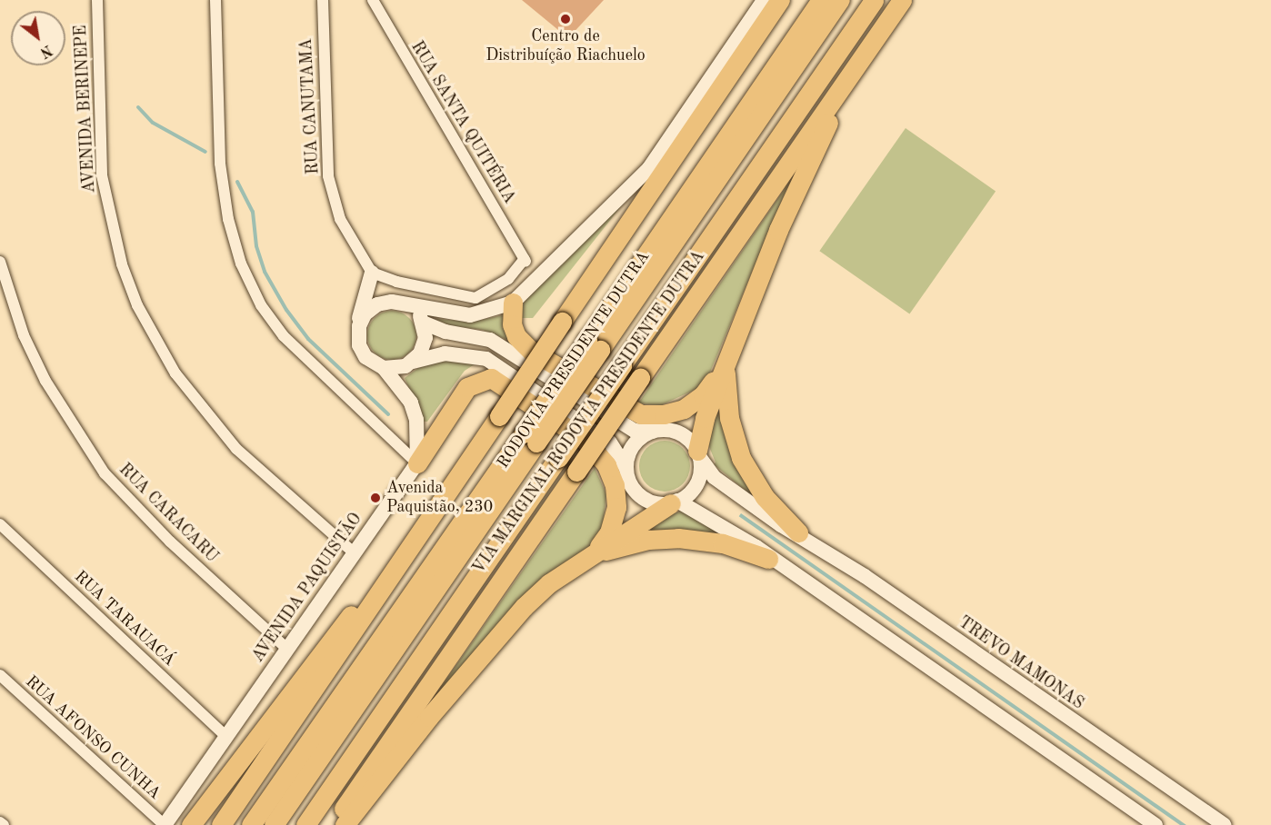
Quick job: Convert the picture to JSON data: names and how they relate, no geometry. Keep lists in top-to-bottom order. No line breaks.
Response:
{"streets":{"highway":["RODOVIA PRESIDENTE DUTRA","VIA MARGINAL RODOVIA PRESIDENTE DUTRA"],"main road":["AVENIDA PAQUISTÃO","TREVO MAMONAS"],"street":["RUA CANUTAMA","AVENIDA BERINEPE","RUA SANTA QUITÉRIA","RUA CARACARU","RUA TARAUACÁ","RUA AFONSO CUNHA"]},"crossings":[["RUA CANUTAMA","RUA SANTA QUITÉRIA"],["AVENIDA BERINEPE","AVENIDA PAQUISTÃO"],["RUA CARACARU","AVENIDA PAQUISTÃO"],["AVENIDA PAQUISTÃO","RUA TARAUACÁ"],["AVENIDA PAQUISTÃO","RUA AFONSO CUNHA"]],"places":["Centro de Distribuíção Riachuelo","Avenida Paquistão, 230"],"north":"bottom right"}
